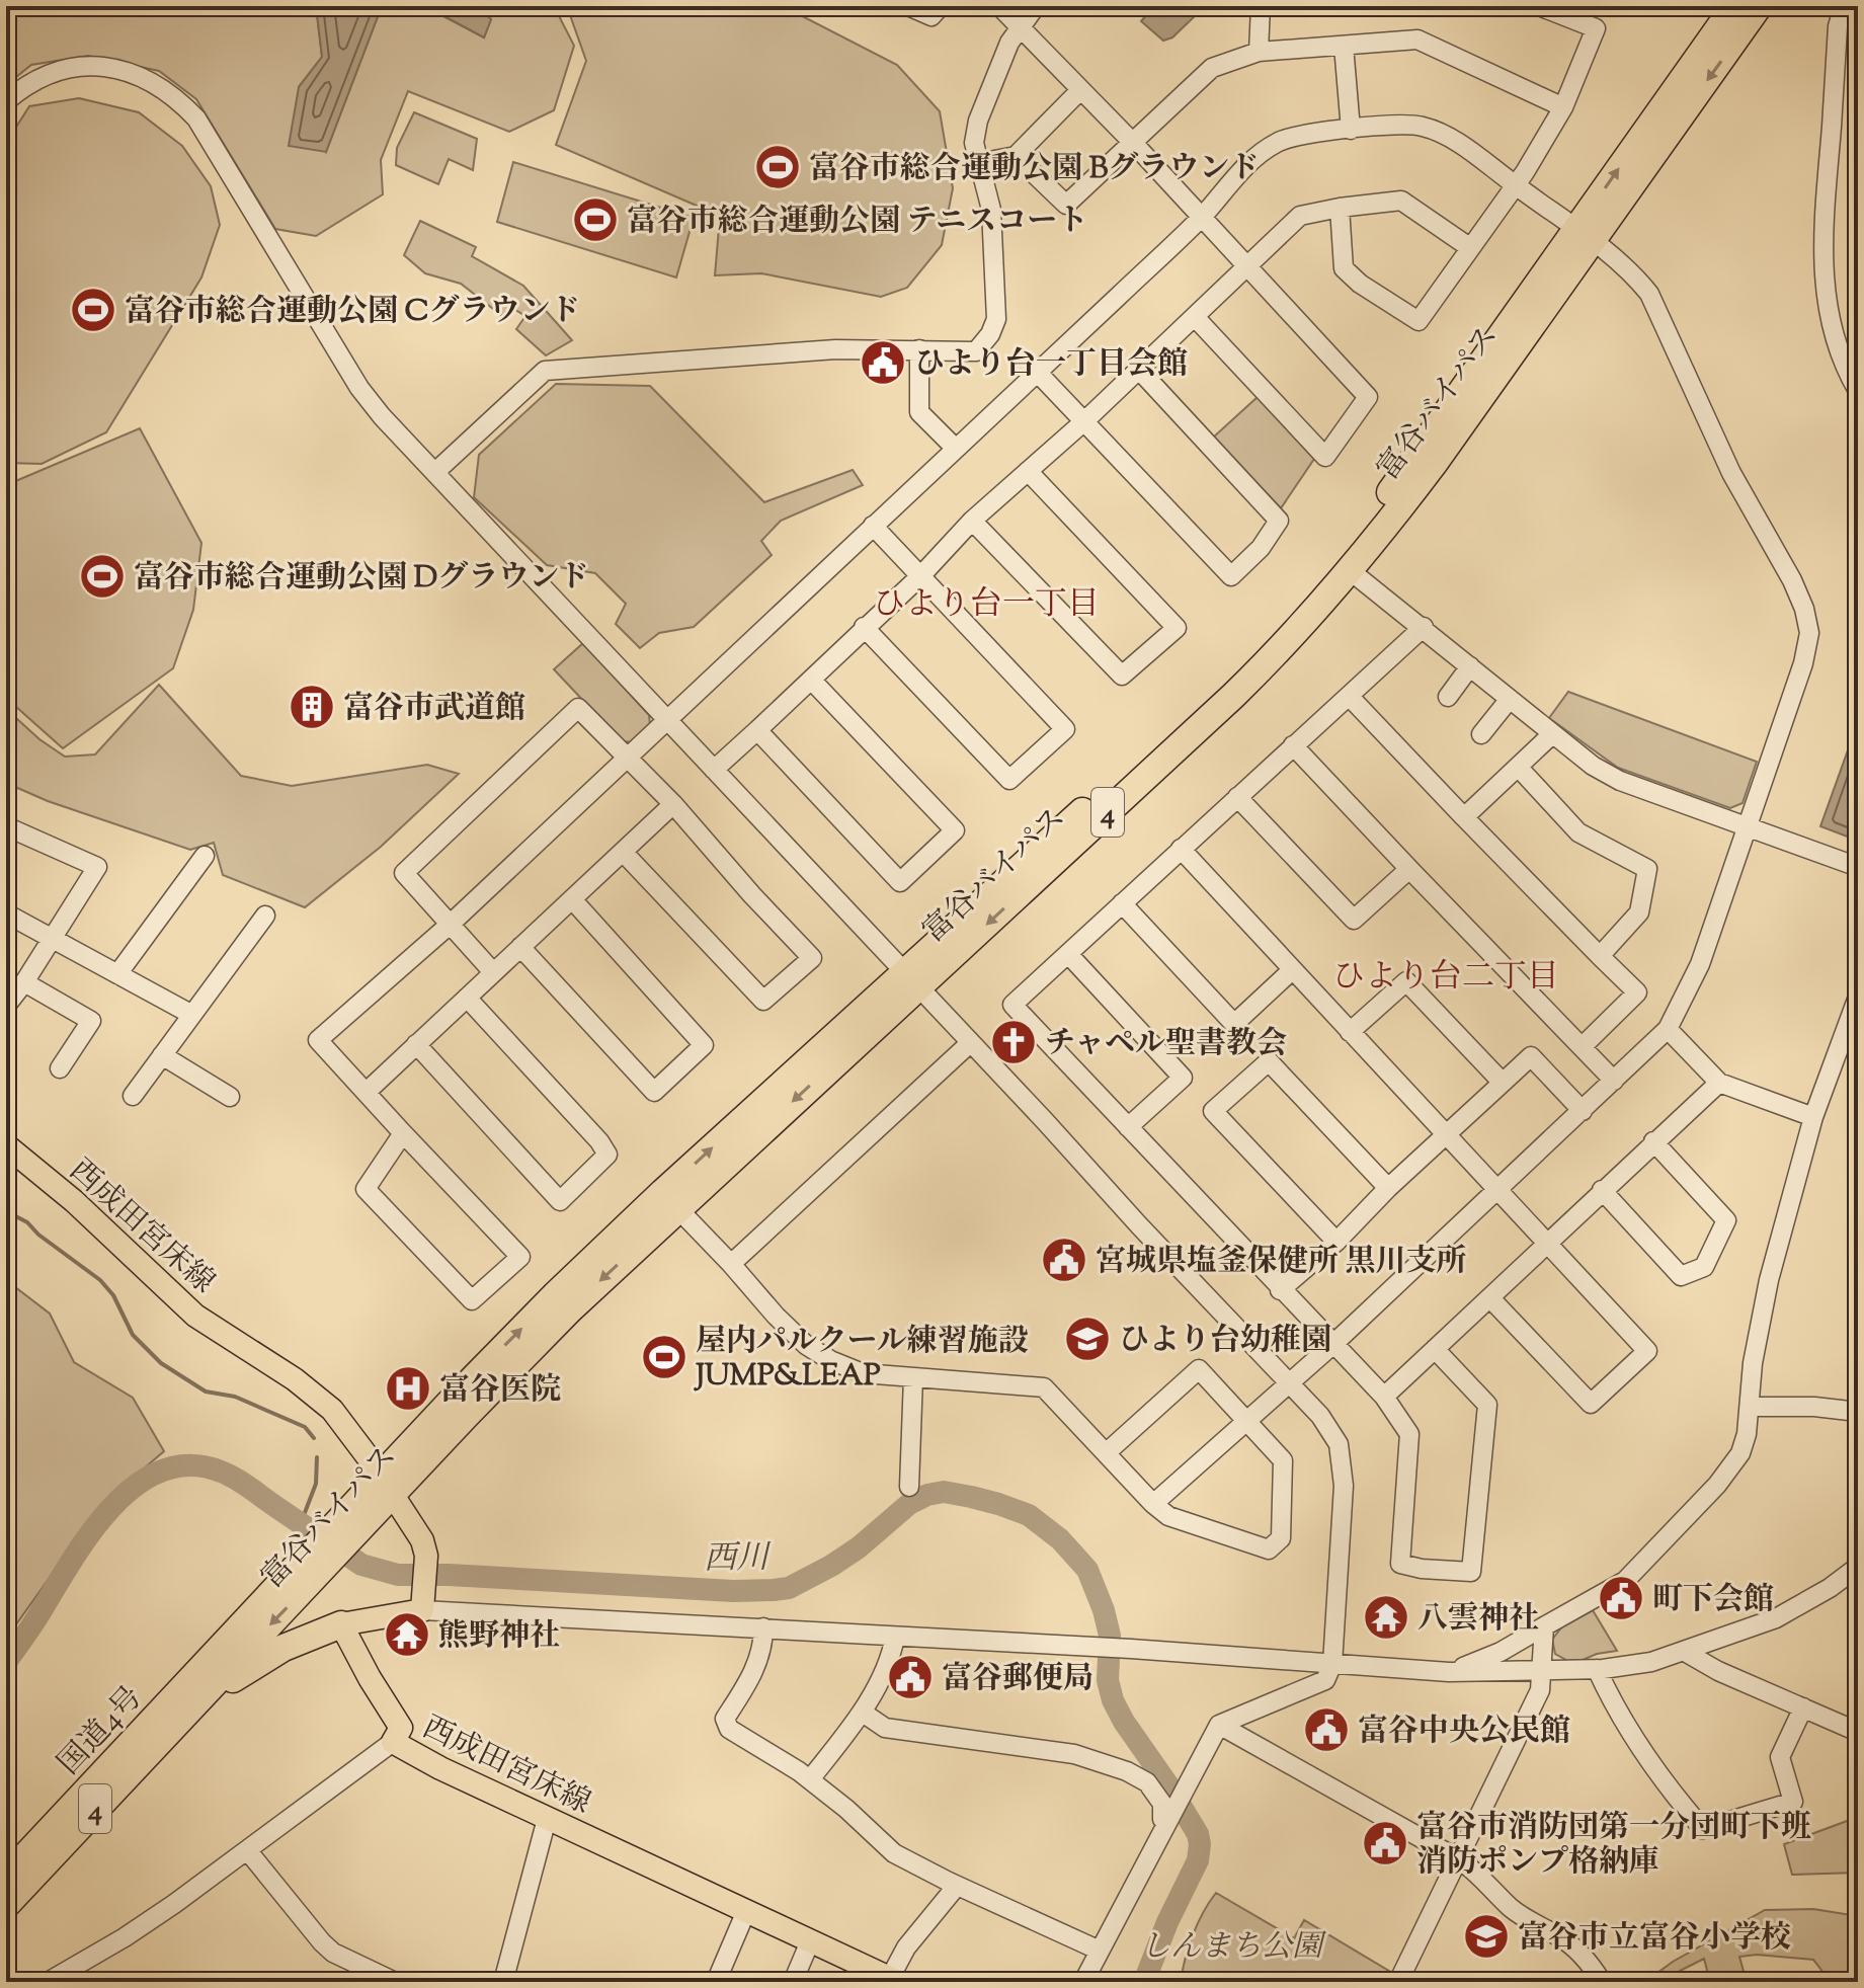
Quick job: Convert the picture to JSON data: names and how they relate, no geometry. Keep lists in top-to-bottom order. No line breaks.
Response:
{"streets":{"highway":["富谷バイパス","4","国道4号"],"main road":["西成田宮床線"]},"crossings":[["富谷バイパス","西成田宮床線"],["富谷バイパス","国道4号"]],"districts":["ひより台一丁目","ひより台二丁目"],"water":["西川"],"parks":["しんまち公園"],"places":{"sports":["富谷市総合運動公園 Bグラウンド","富谷市総合運動公園 テニスコート","富谷市総合運動公園 Cグラウンド","富谷市総合運動公園 Dグラウンド","屋内パルクール練習施設 JUMP&LEAP"],"public building":["ひより台一丁目会館","宮城県塩釜保健所 黒川支所","町下会館","富谷郵便局","富谷中央公民館","富谷市消防団第一分団町下班 消防ポンプ格納庫"],"building":["富谷市武道館"],"church":["チャペル聖書教会"],"school or university":["ひより台幼稚園","富谷市立富谷小学校"],"hospital":["富谷医院"],"temple":["八雲神社","熊野神社"]}}
